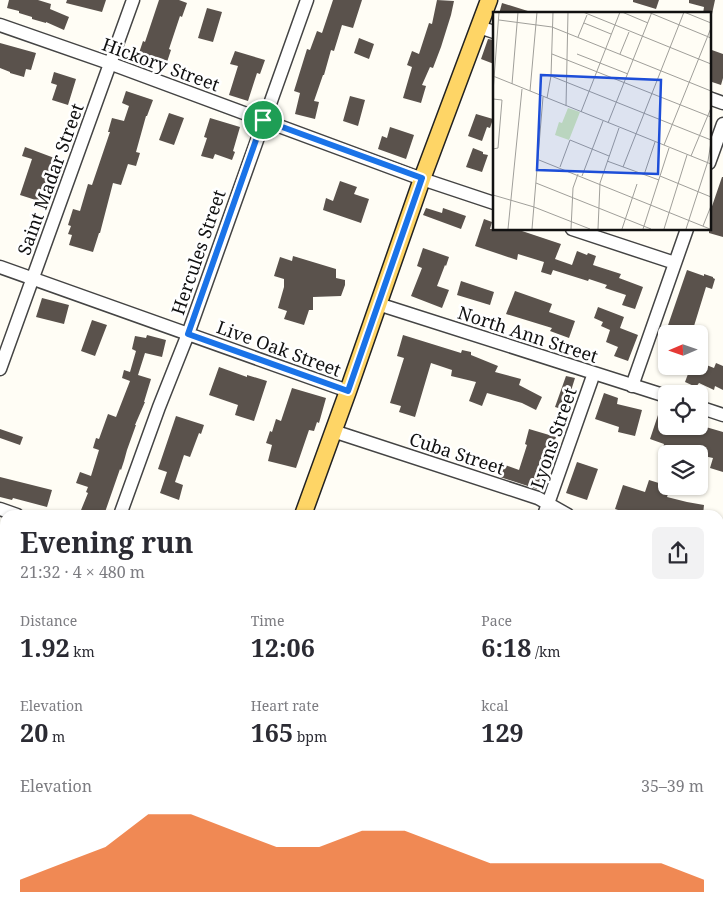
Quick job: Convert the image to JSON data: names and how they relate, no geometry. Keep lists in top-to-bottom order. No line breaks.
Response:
{"streets":{"street":["Hickory Street","Saint Madar Street","Hercules Street","North Ann Street","Live Oak Street","Lyons Street","Cuba Street"]},"crossings":[["Hickory Street","Saint Madar Street"],["Hickory Street","Hercules Street"],["Saint Madar Street","Live Oak Street"],["Hercules Street","Live Oak Street"],["North Ann Street","Lyons Street"],["Lyons Street","Cuba Street"]],"north":"left","page":{"heading":["Evening run","21:32 · 4 × 480 m"],"stats":[["Distance","1.92 km"],["Time","12:06"],["Pace","6:18 /km"],["Elevation","20 m"],["Heart rate","165 bpm"],["kcal","129"]],"chart":["Elevation","35–39 m"]}}
